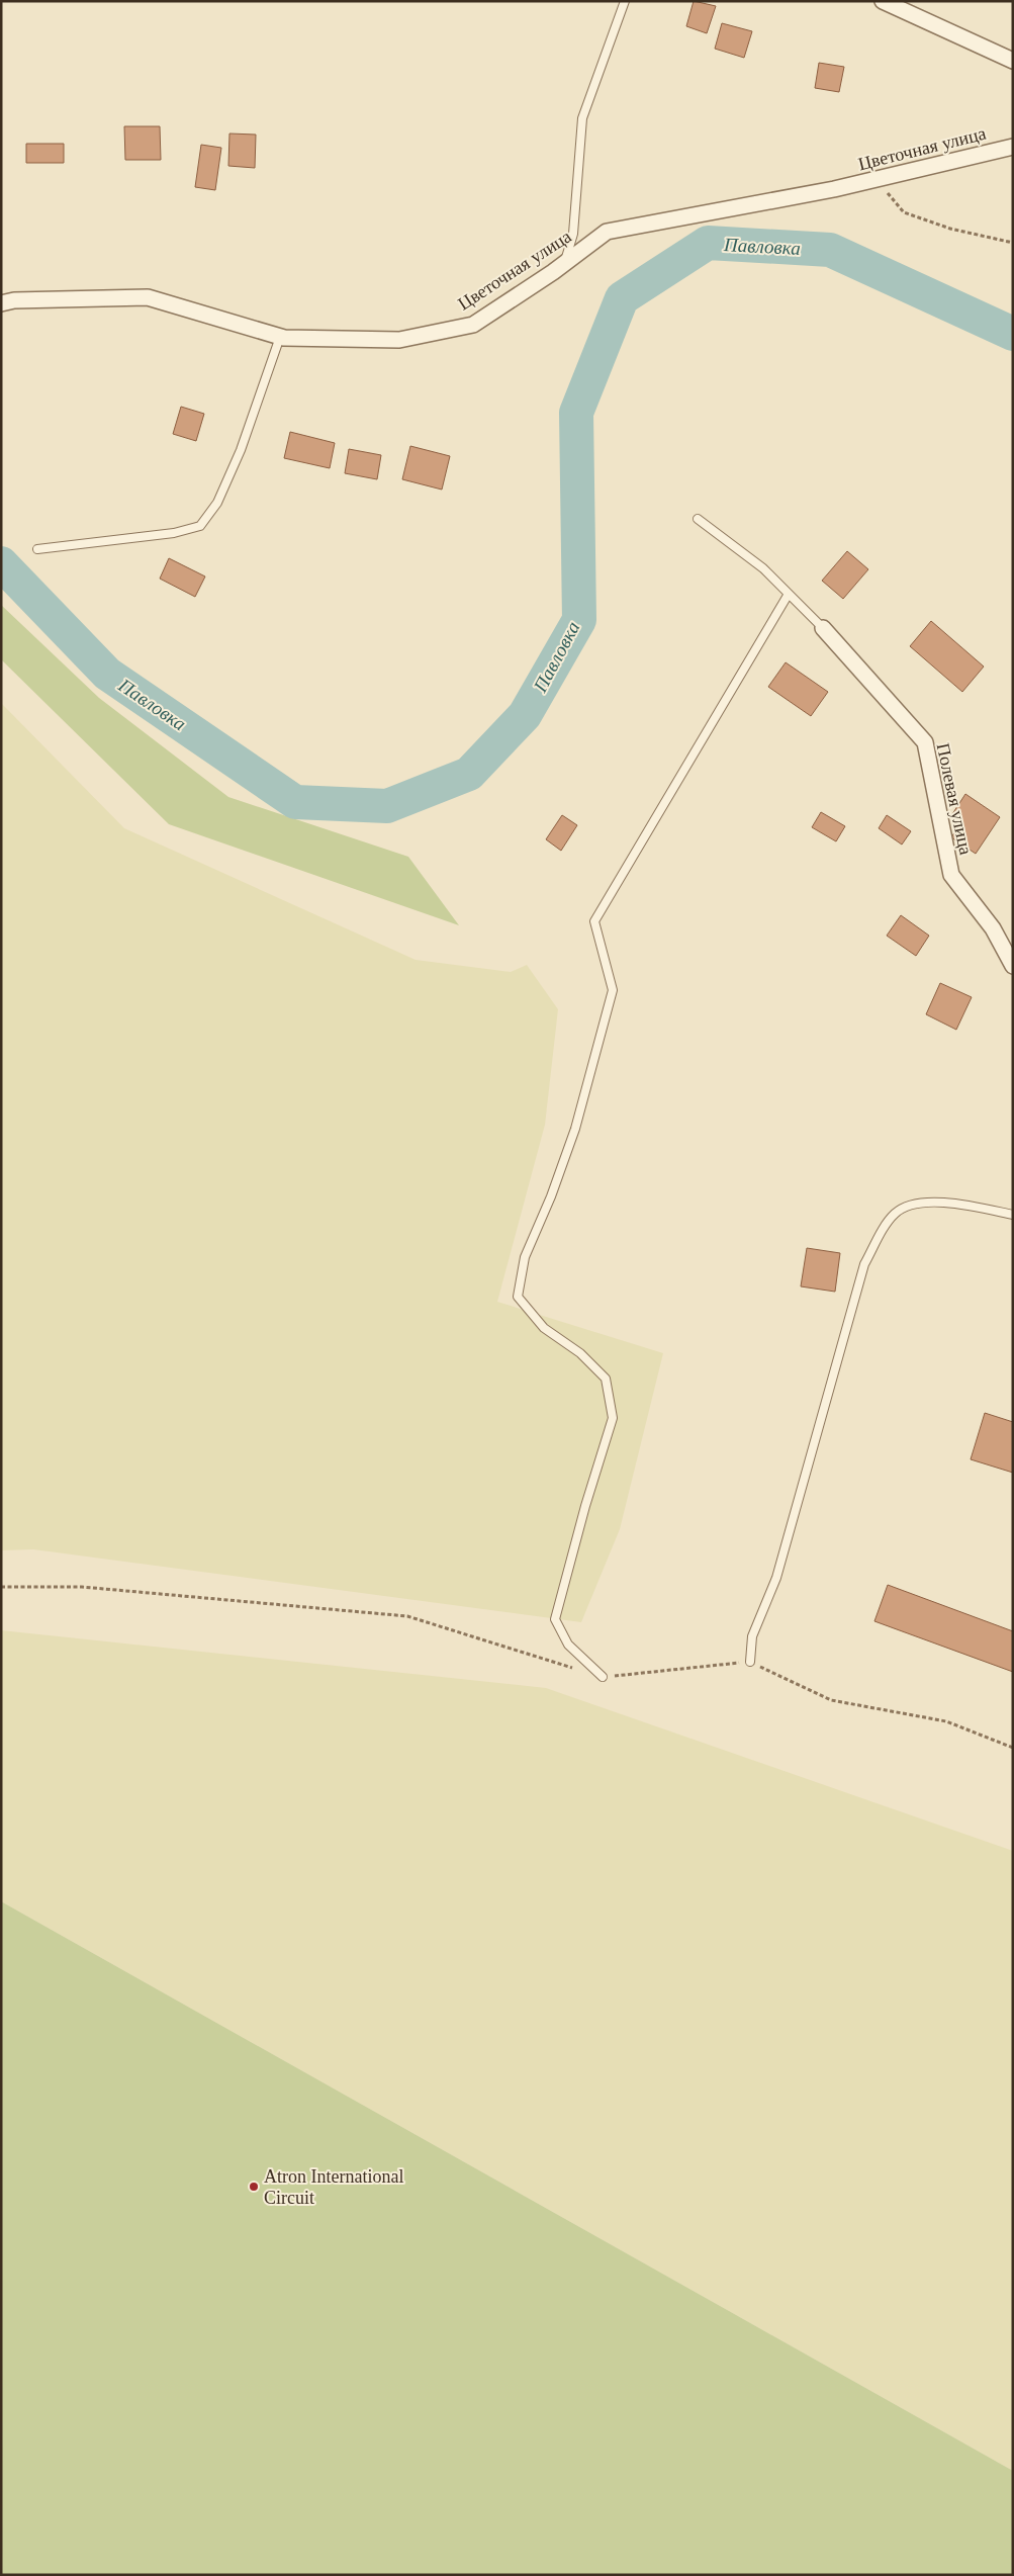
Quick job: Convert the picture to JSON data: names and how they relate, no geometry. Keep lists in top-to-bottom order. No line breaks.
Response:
{"streets":{"street":["Цветочная улица","Полевая улица"]},"water":["Павловка"],"places":["Atron International Circuit"]}
